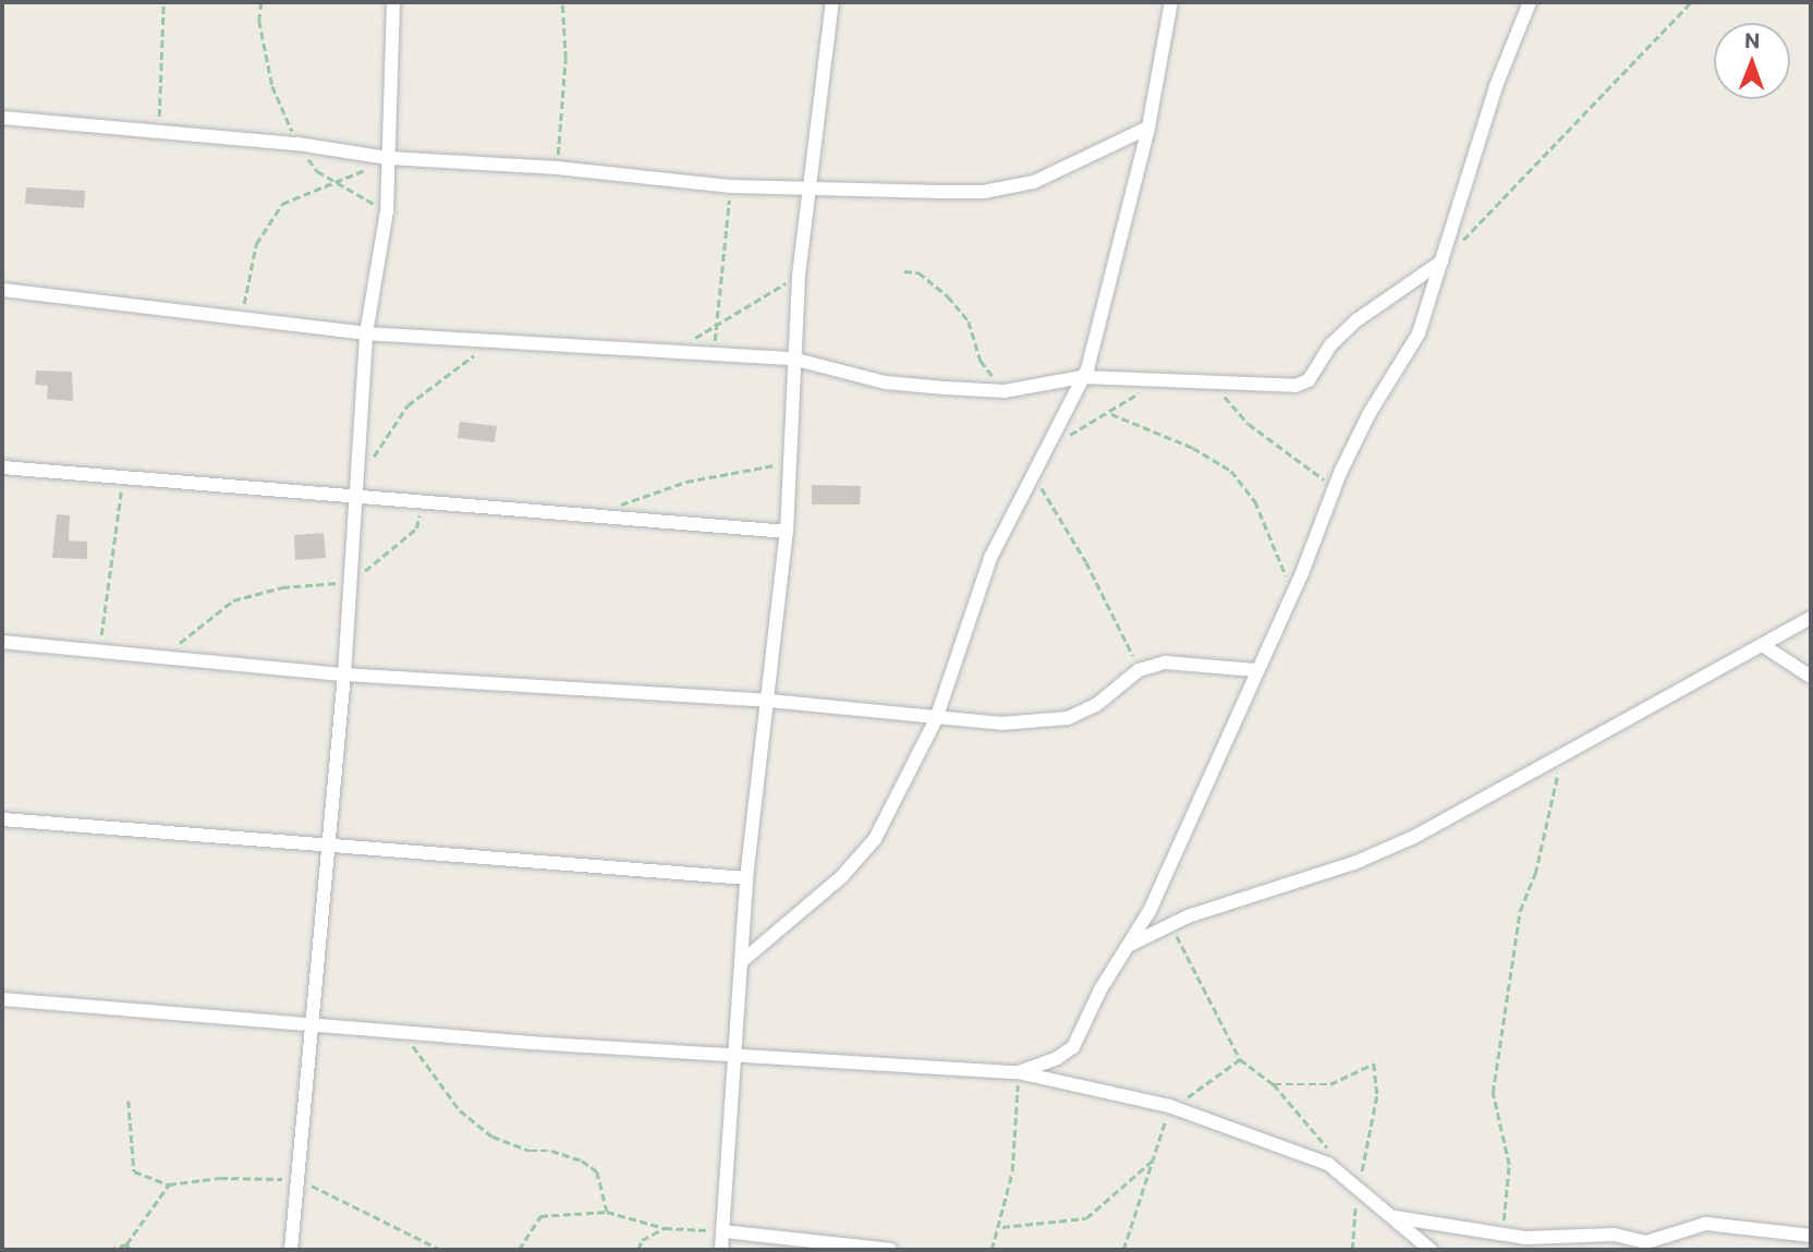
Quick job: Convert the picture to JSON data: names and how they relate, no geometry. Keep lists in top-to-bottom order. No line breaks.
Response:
{"north":"top"}
